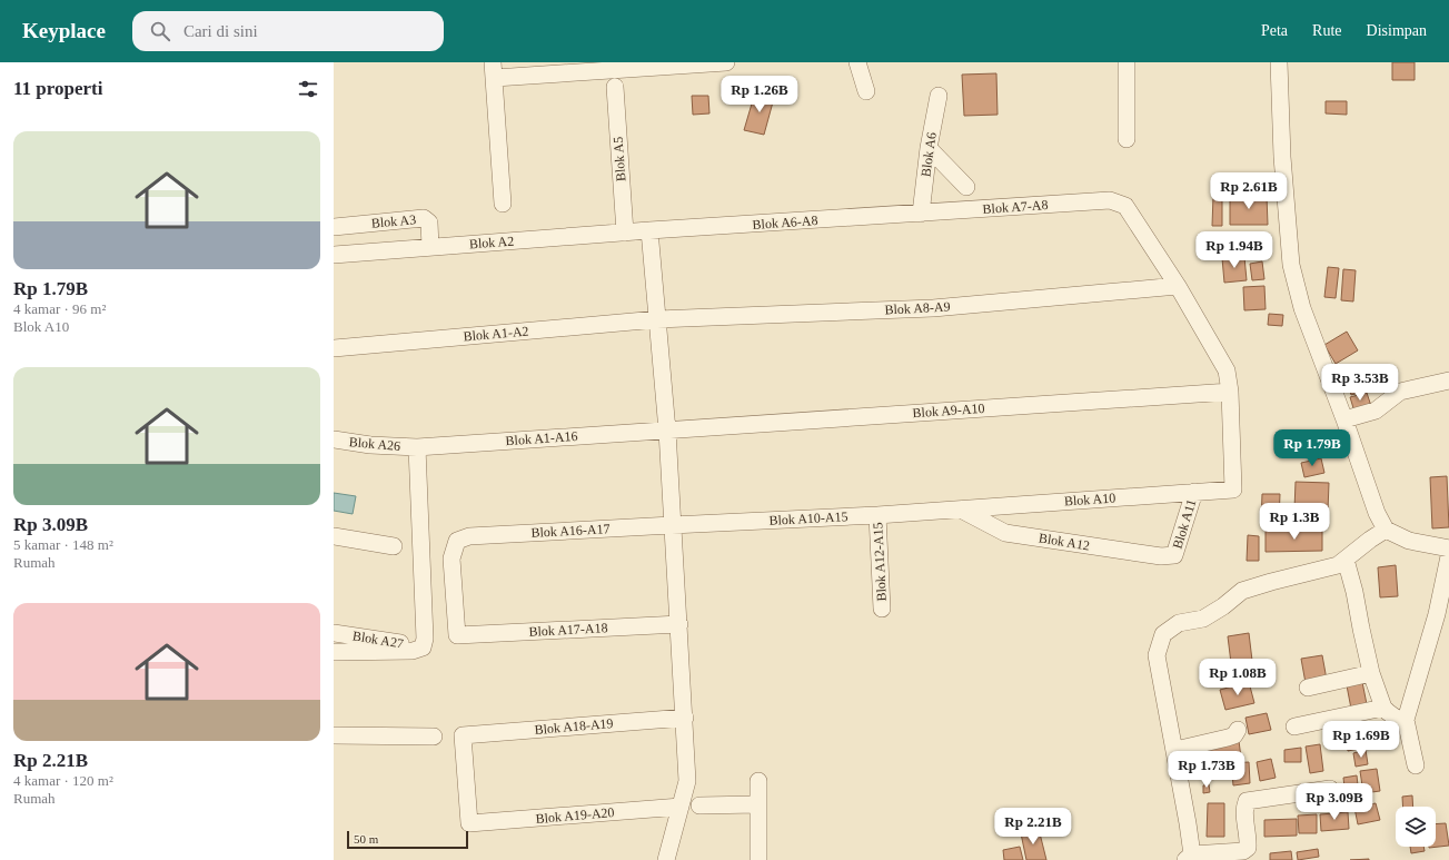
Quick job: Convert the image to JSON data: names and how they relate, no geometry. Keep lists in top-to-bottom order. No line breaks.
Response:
{"streets":{"street":["Blok A6","Blok A5","Blok A7-A8","Blok A3","Blok A6-A8","Blok A2","Blok A8-A9","Blok A1-A2","Blok A9-A10","Blok A1-A16","Blok A26","Blok A10","Blok A10-A15","Blok A11","Blok A16-A17","Blok A12","Blok A12-A15","Blok A17-A18","Blok A27","Blok A18-A19","Blok A19-A20"]},"crossings":[["Blok A6","Blok A7-A8"],["Blok A6","Blok A6-A8"],["Blok A5","Blok A2"],["Blok A7-A8","Blok A6-A8"],["Blok A7-A8","Blok A8-A9"],["Blok A3","Blok A2"],["Blok A6-A8","Blok A2"],["Blok A8-A9","Blok A1-A2"],["Blok A9-A10","Blok A1-A16"],["Blok A9-A10","Blok A10"],["Blok A1-A16","Blok A26"],["Blok A10","Blok A10-A15"],["Blok A10","Blok A11"],["Blok A10","Blok A12"],["Blok A10-A15","Blok A16-A17"],["Blok A10-A15","Blok A12"],["Blok A10-A15","Blok A12-A15"],["Blok A11","Blok A12"],["Blok A16-A17","Blok A17-A18"],["Blok A18-A19","Blok A19-A20"]],"scale_bar":"50 m","page":{"header":"Keyplace","search":"Cari di sini","nav":["Peta","Rute","Disimpan"],"heading":"11 properti","price":["Rp 1.26B","Rp 2.61B","Rp 1.94B","Rp 3.53B","Rp 1.79B","Rp 1.3B","Rp 1.08B","Rp 1.69B","Rp 1.73B","Rp 3.09B","Rp 2.21B"],"list":[{"name":"Rp 1.79B","note":"4 kamar · 96 m² · Blok A10"},{"name":"Rp 3.09B","note":"5 kamar · 148 m² · Rumah"},{"name":"Rp 2.21B","note":"4 kamar · 120 m² · Rumah"}],"scale":"50 m"}}
